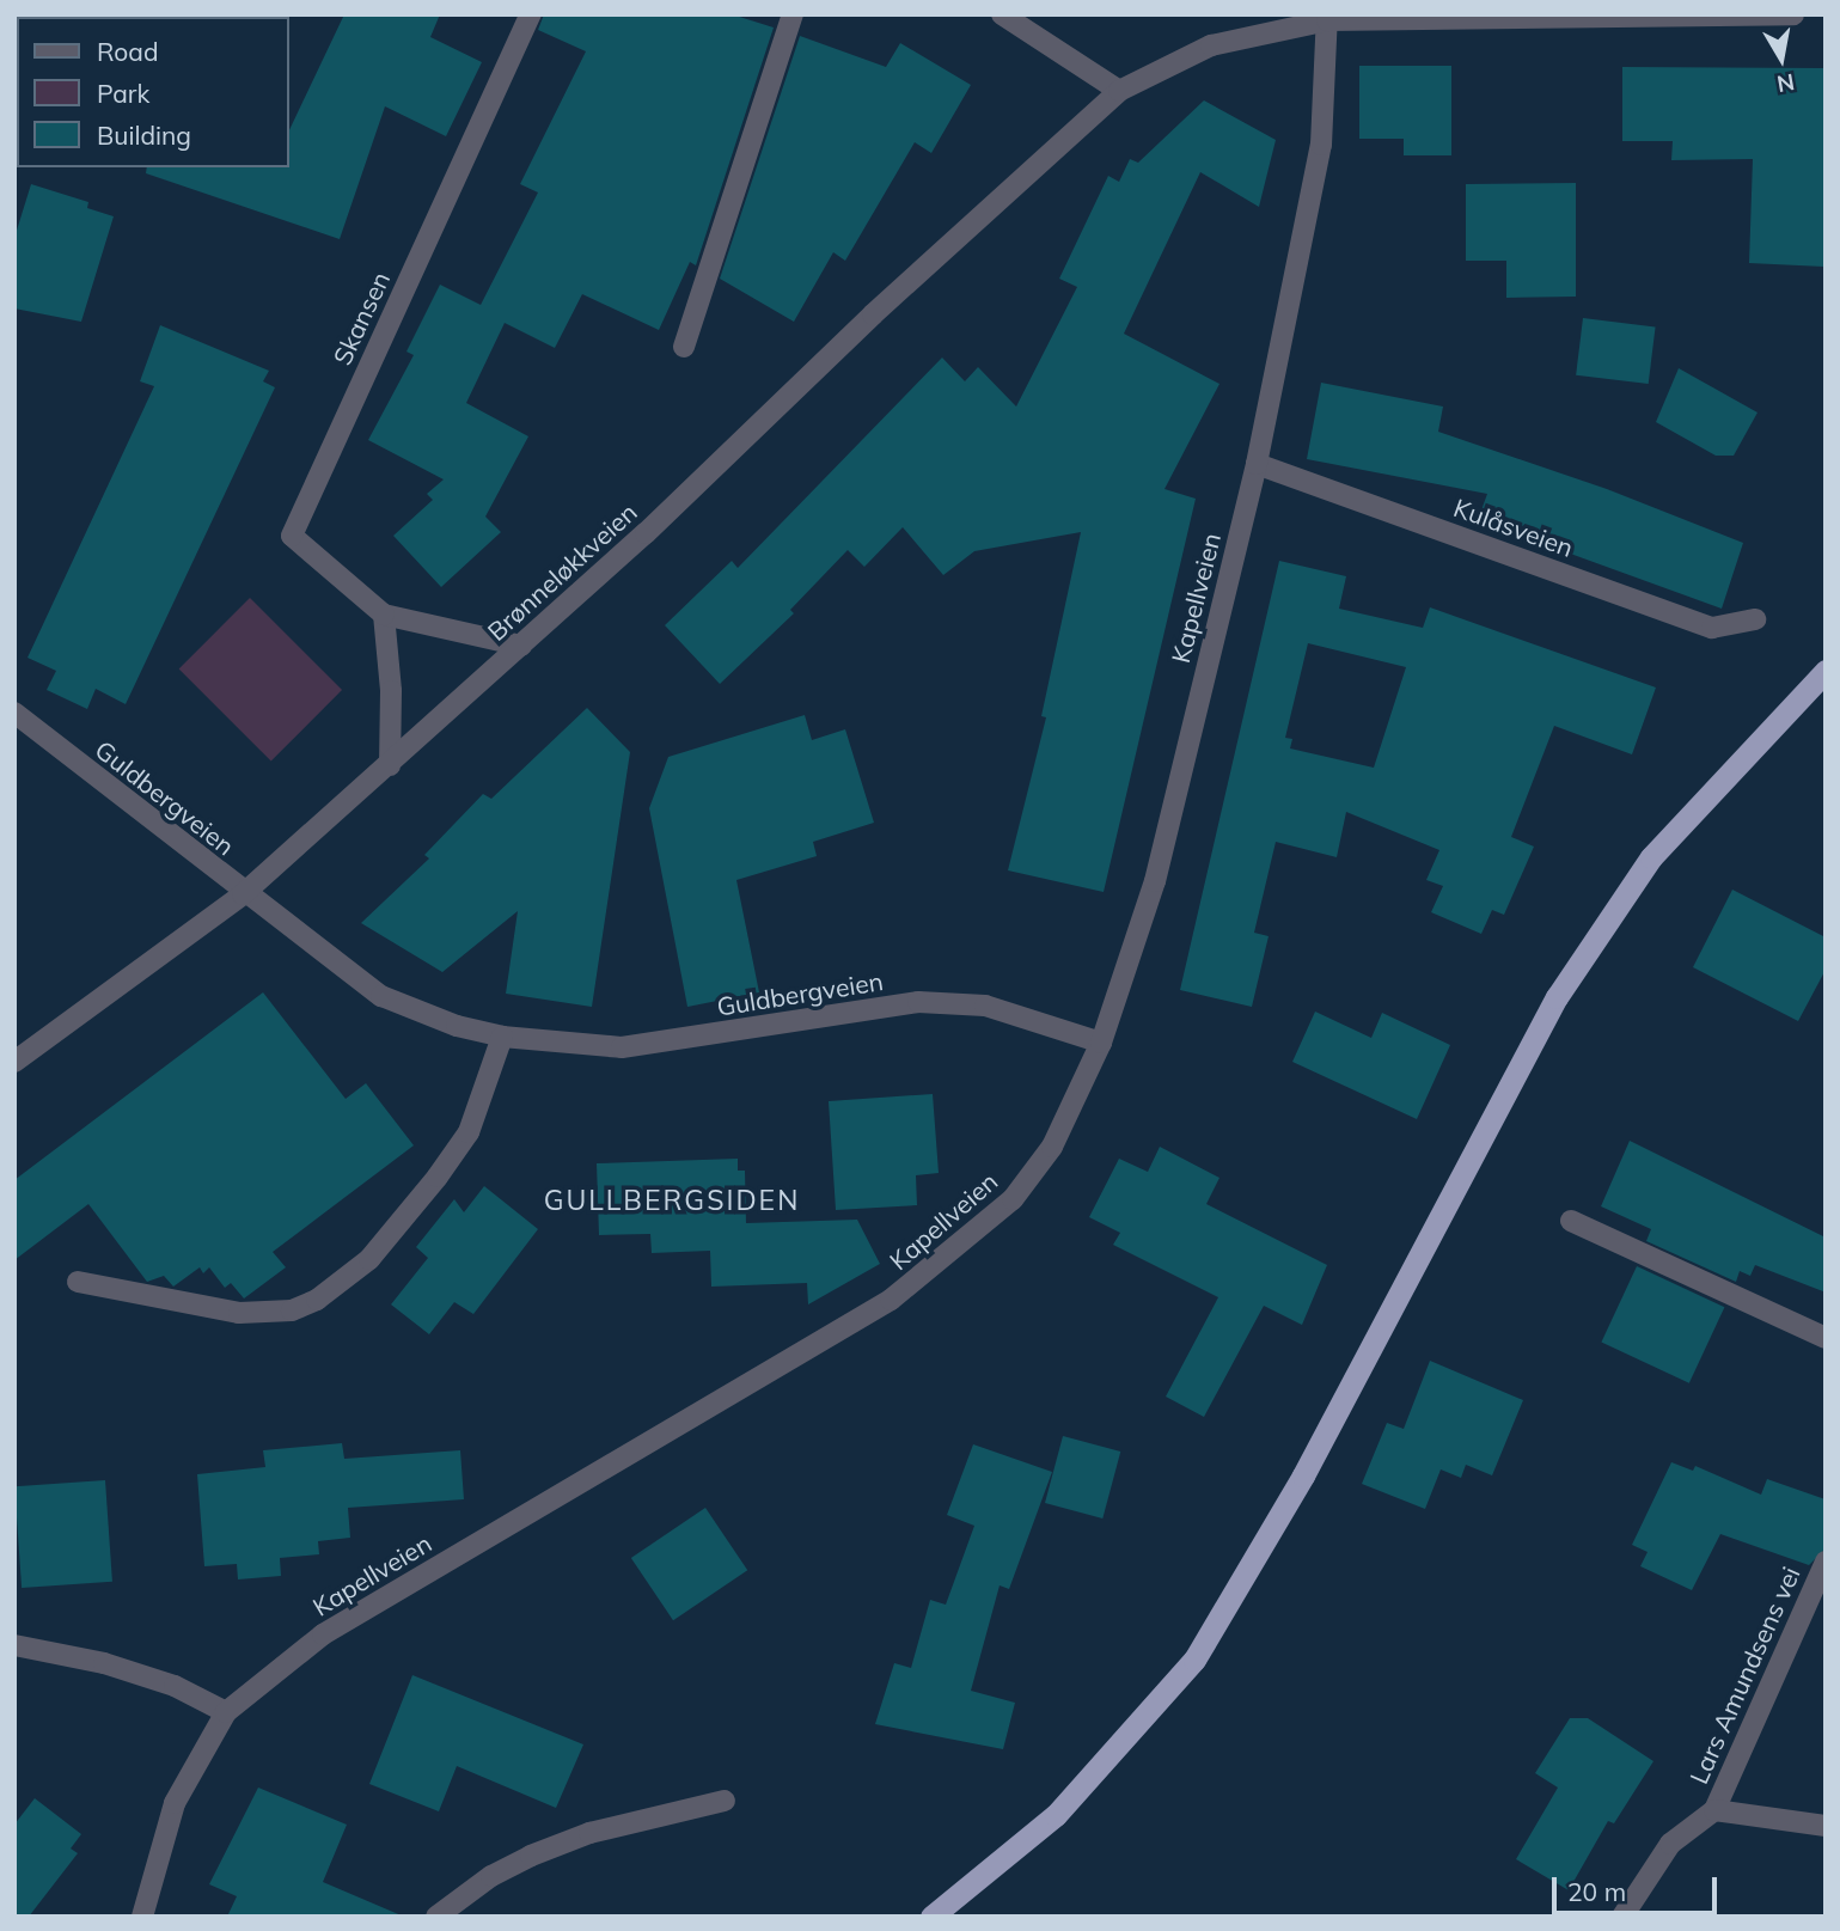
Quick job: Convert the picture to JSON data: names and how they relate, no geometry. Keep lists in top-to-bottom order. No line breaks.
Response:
{"streets":{"street":["Skansen","Kulåsveien","Brønneløkkveien","Kapellveien","Guldbergveien","Lars Amundsens vei"]},"crossings":[["Skansen","Brønneløkkveien"],["Kulåsveien","Kapellveien"],["Brønneløkkveien","Kapellveien"],["Brønneløkkveien","Guldbergveien"],["Kapellveien","Guldbergveien"]],"districts":["GULLBERGSIDEN"],"legend":["Road","Park","Building"],"scale_bar":"20 m","north":"bottom"}
